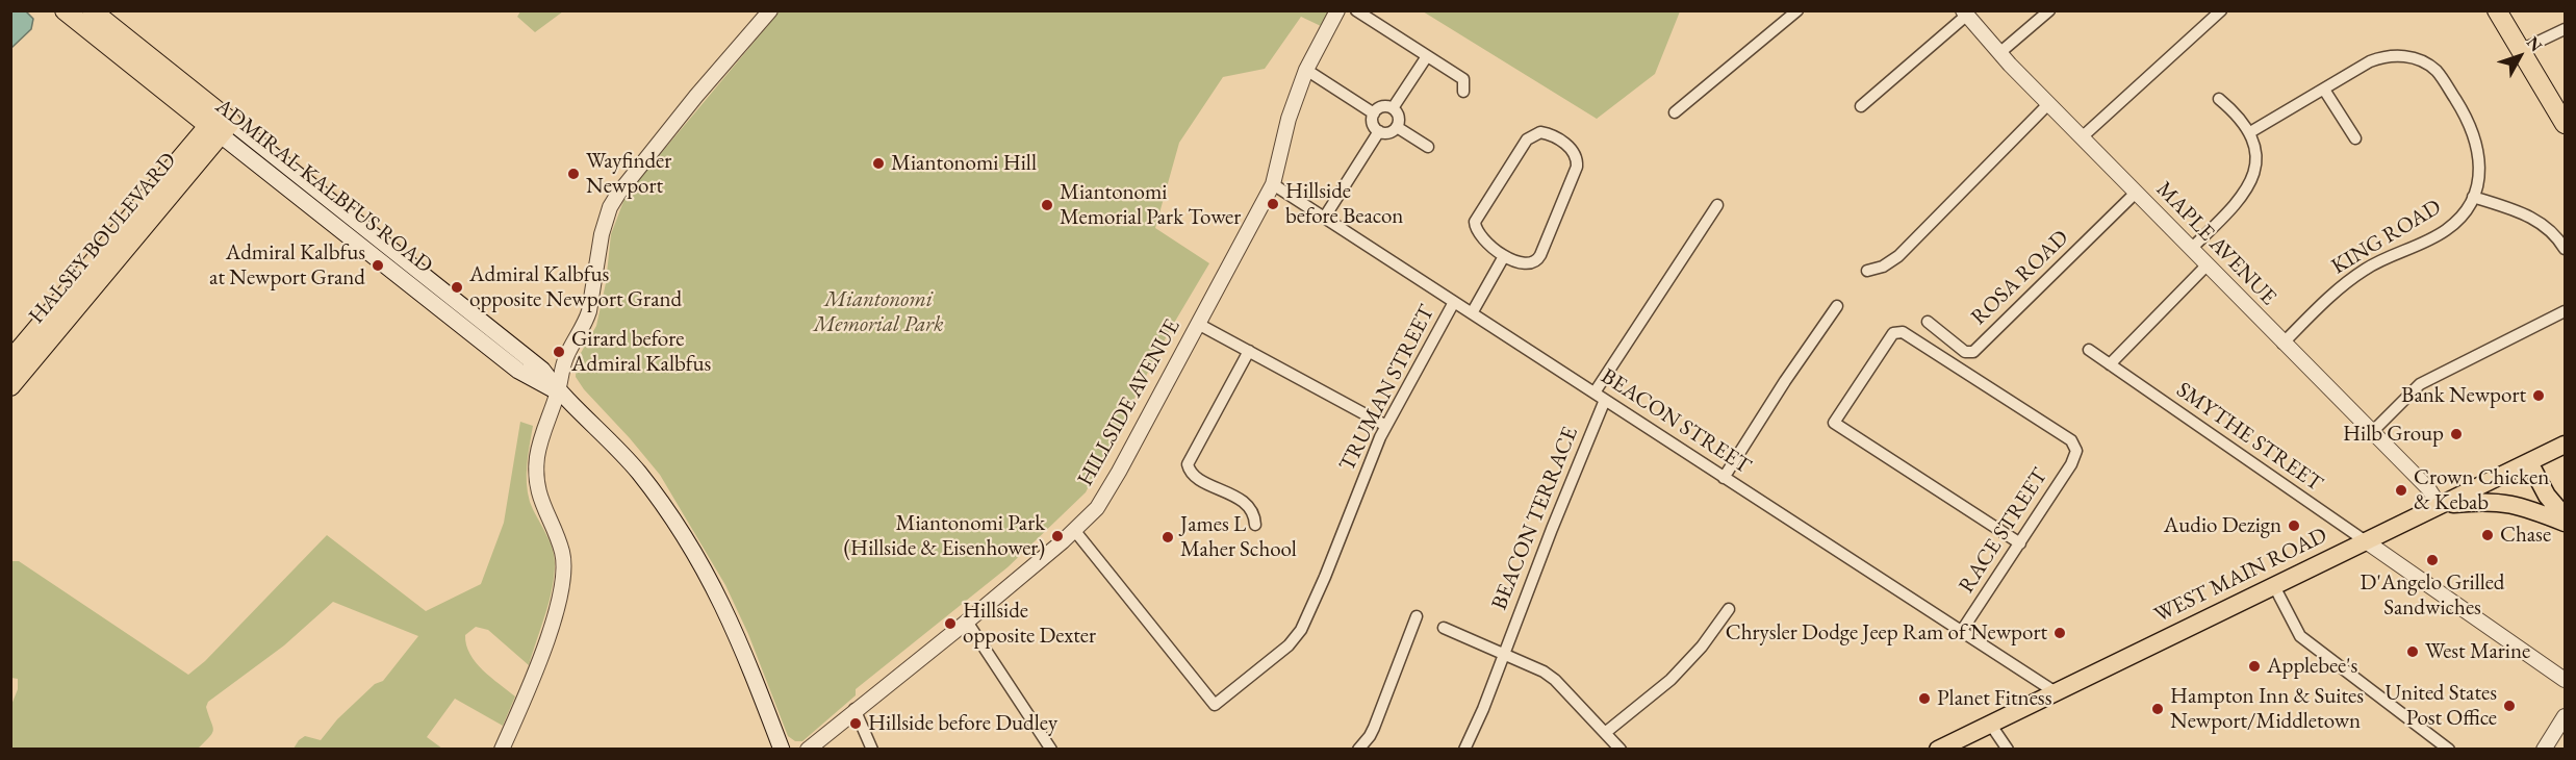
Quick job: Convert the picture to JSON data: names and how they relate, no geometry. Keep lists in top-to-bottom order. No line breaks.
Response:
{"streets":{"highway":["ADMIRAL KALBFUS ROAD","HALSEY BOULEVARD"],"main road":["WEST MAIN ROAD"],"street":["KING ROAD","MAPLE AVENUE","ROSA ROAD","TRUMAN STREET","HILLSIDE AVENUE","BEACON STREET","SMYTHE STREET","BEACON TERRACE","RACE STREET"]},"crossings":[["ADMIRAL KALBFUS ROAD","HALSEY BOULEVARD"],["KING ROAD","MAPLE AVENUE"],["MAPLE AVENUE","ROSA ROAD"],["MAPLE AVENUE","WEST MAIN ROAD"],["TRUMAN STREET","HILLSIDE AVENUE"],["TRUMAN STREET","BEACON STREET"],["HILLSIDE AVENUE","BEACON STREET"],["BEACON STREET","BEACON TERRACE"],["BEACON STREET","RACE STREET"],["BEACON STREET","WEST MAIN ROAD"],["SMYTHE STREET","WEST MAIN ROAD"]],"parks":["Miantonomi Memorial Park"],"places":["Miantonomi Hill","Wayfinder Newport","Hillside before Beacon","Miantonomi Memorial Park Tower","Admiral Kalbfus at Newport Grand","Admiral Kalbfus opposite Newport Grand","Girard before Admiral Kalbfus","Bank Newport","Hilb Group","Crown Chicken & Kebab","Audio Dezign","Chase","Miantonomi Park (Hillside & Eisenhower)","James L Maher School","D'Angelo Grilled Sandwiches","Hillside opposite Dexter","Chrysler Dodge Jeep Ram of Newport","West Marine","Applebee's","Planet Fitness","United States Post Office","Hampton Inn & Suites Newport/Middletown","Hillside before Dudley"],"north":"top right"}
